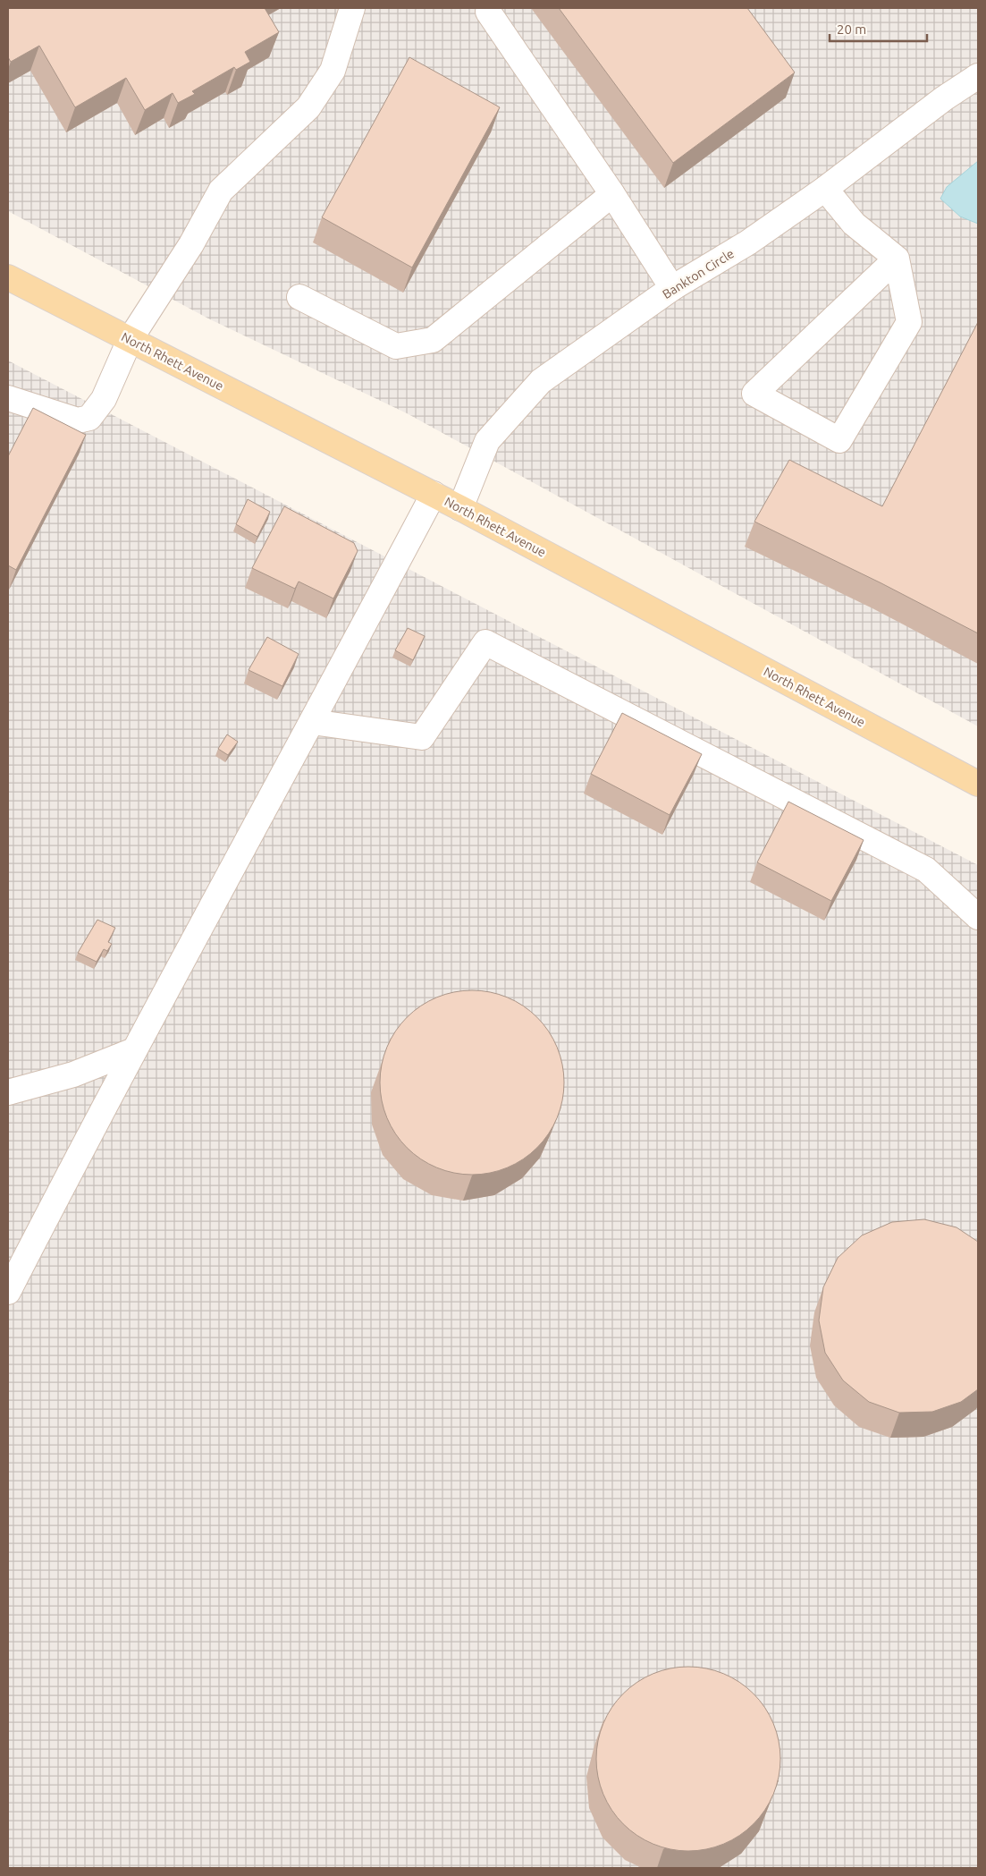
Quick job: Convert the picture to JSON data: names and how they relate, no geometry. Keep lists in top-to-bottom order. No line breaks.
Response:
{"streets":{"main road":["North Rhett Avenue"],"street":["Bankton Circle"]},"crossings":[["Bankton Circle","North Rhett Avenue"]],"scale_bar":"20 m"}
